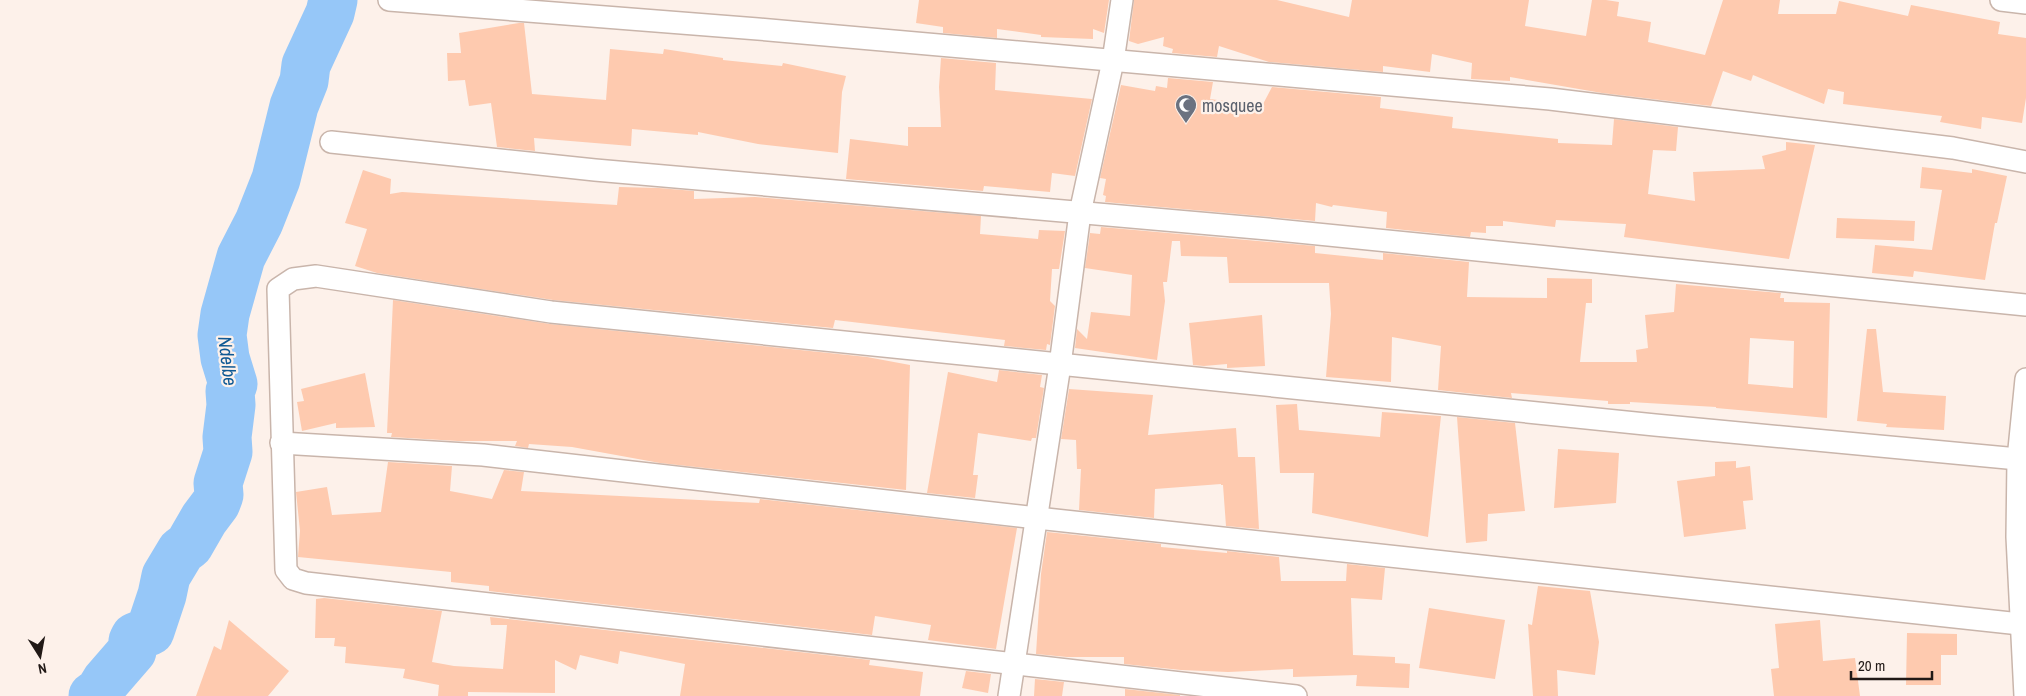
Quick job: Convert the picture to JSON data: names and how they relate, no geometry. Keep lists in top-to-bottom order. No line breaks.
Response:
{"water":["Ndelbe"],"places":{"mosque":["mosquee"]},"scale_bar":"20 m","north":"bottom"}
